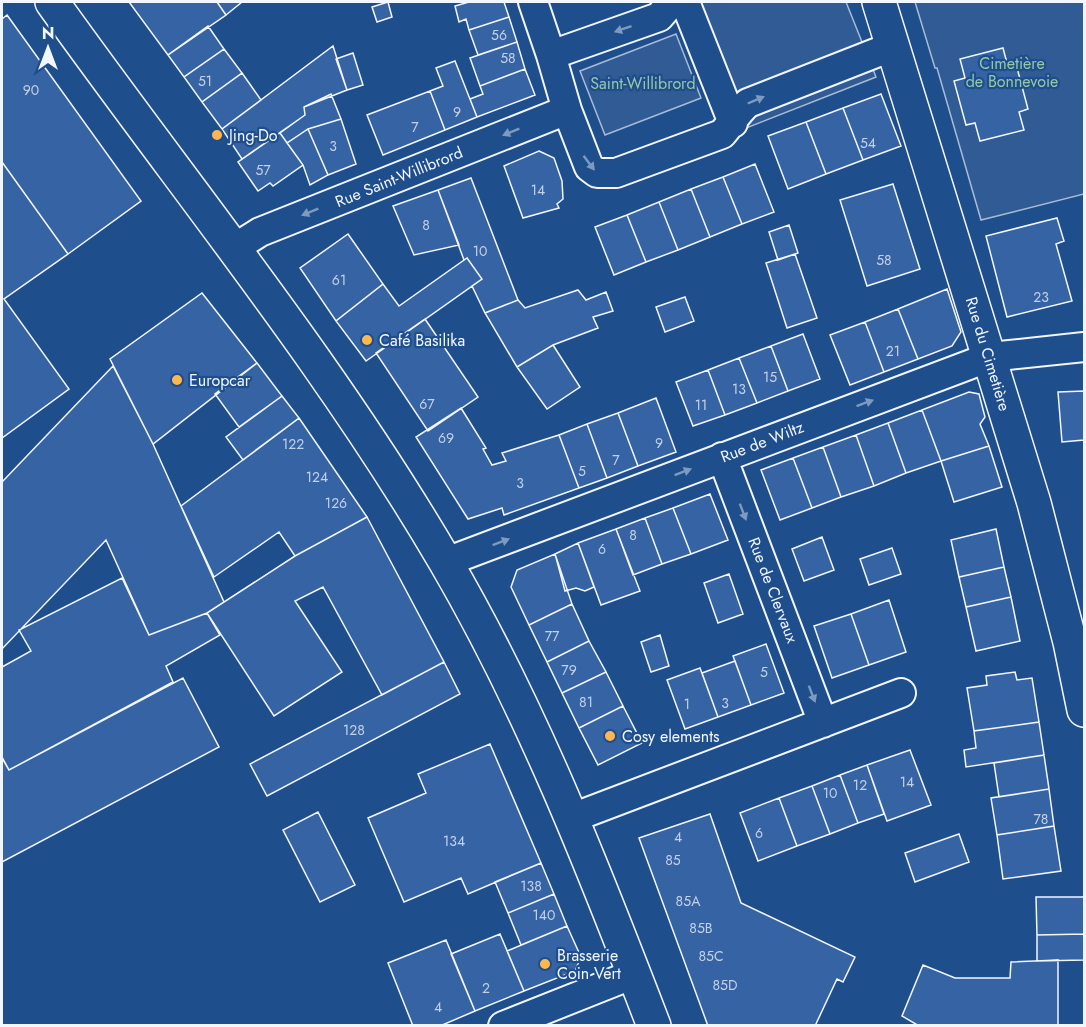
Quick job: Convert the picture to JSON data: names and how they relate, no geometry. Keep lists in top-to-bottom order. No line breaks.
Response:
{"streets":{"main road":["Rue du Cimetière"],"street":["Rue Saint-Willibrord","Rue de Wiltz","Rue de Clervaux"]},"crossings":[["Rue du Cimetière","Rue de Wiltz"],["Rue de Wiltz","Rue de Clervaux"]],"one_way":["Rue Saint-Willibrord","Rue de Wiltz","Rue de Clervaux"],"parks":["Cimetière de Bonnevoie","Saint-Willibrord"],"places":["Jing-Do","Café Basilika","Europcar","Cosy elements","Brasserie Coin Vert"],"house_numbers":["56","58","51","90","9","7","54","3","57","14","8","10","58","61","23","21","15","13","67","11","69","9","122","7","5","124","3","126","8","6","77","79","5","81","3","1","128","14","12","10","78","6","4","134","85","138","85A","140","85B","85C","85D","2","4"],"north":"top"}
